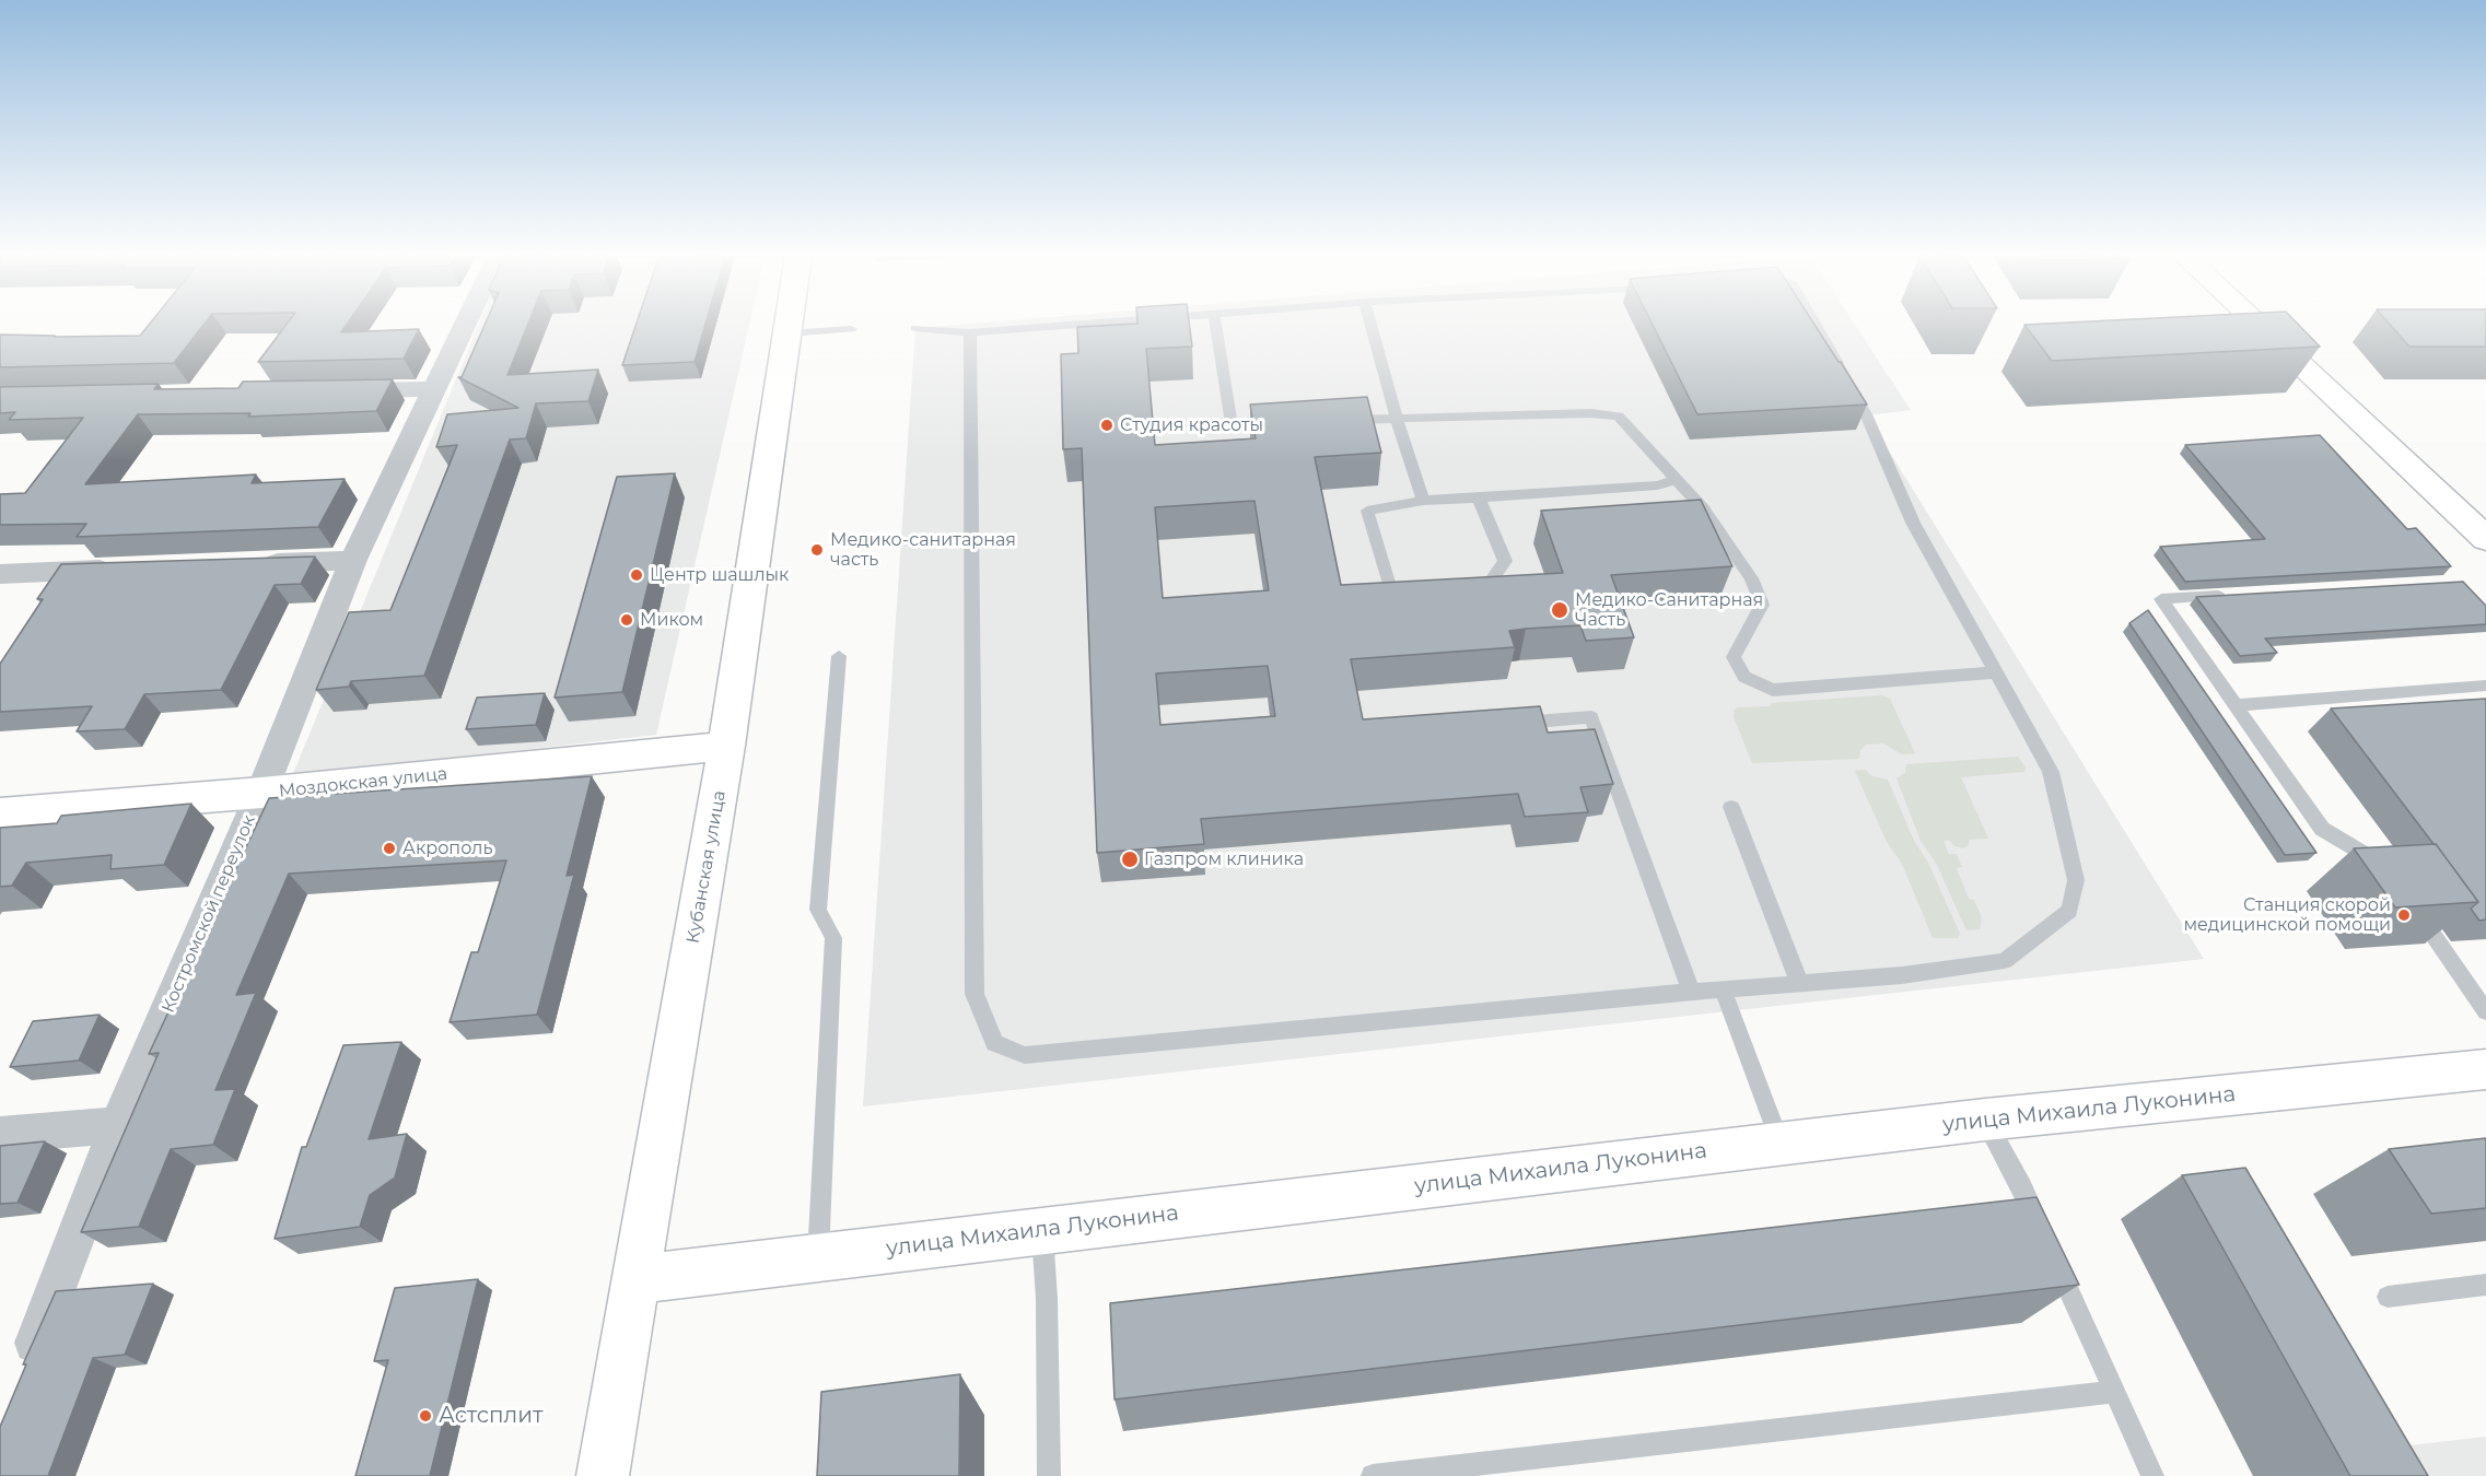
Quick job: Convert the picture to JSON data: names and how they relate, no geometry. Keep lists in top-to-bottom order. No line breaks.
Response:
{"streets":{"main road":["Моздокская улица","Кубанская улица","улица Михаила Луконина"],"street":["Костромской переулок"]},"crossings":[["Моздокская улица","Кубанская улица"],["Моздокская улица","Костромской переулок"],["Кубанская улица","улица Михаила Луконина"]],"places":["Студия красоты","Медико-санитарная часть","Центр шашлык","Медико-Санитарная Часть","Миком","Акрополь","Газпром клиника","Станция скорой медицинской помощи","Астсплит"]}
